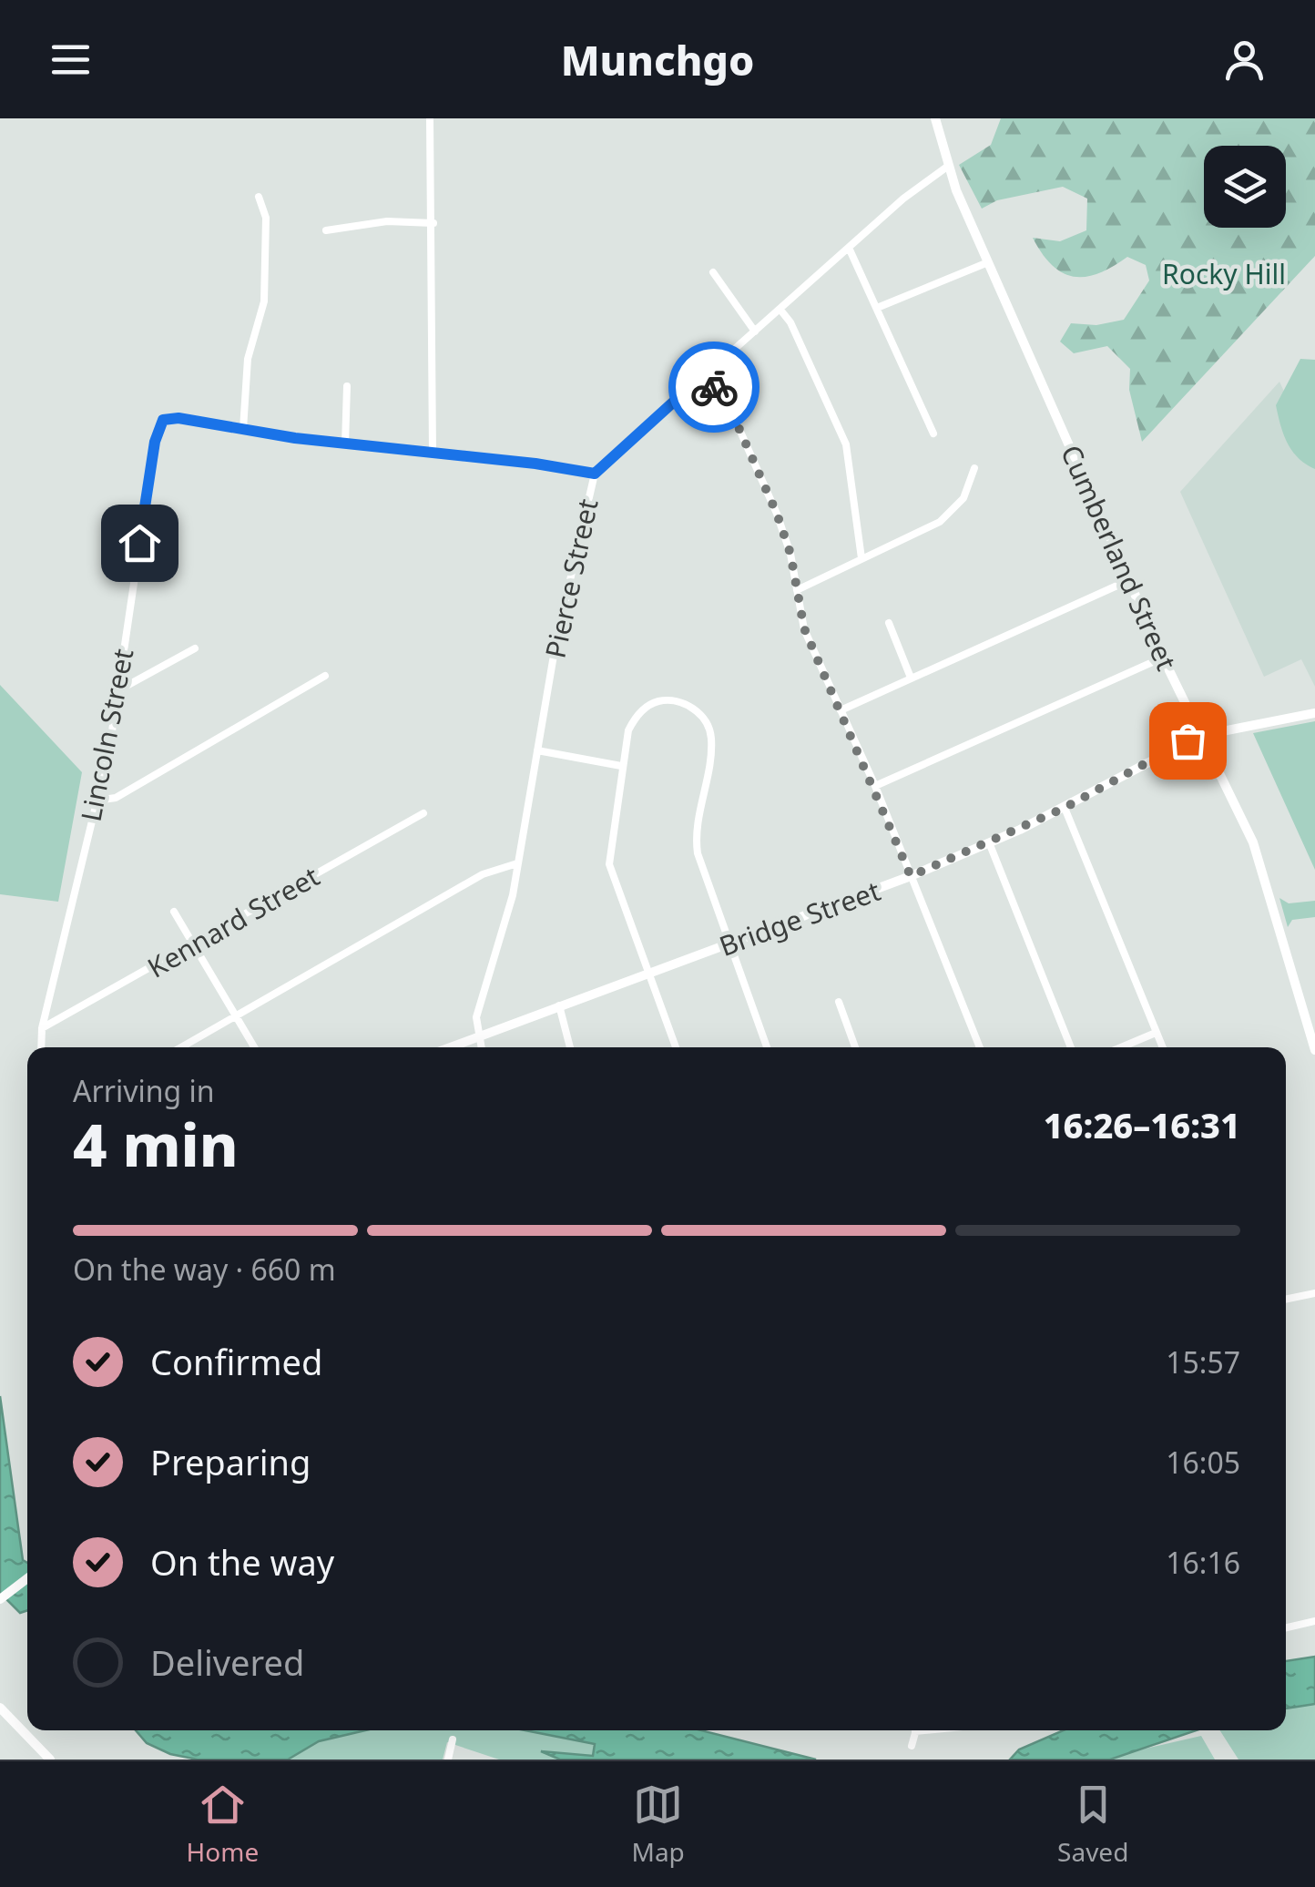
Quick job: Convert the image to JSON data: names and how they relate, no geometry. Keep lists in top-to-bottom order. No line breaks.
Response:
{"streets":{"main road":["Cumberland Street","Bridge Street"],"street":["Pierce Street","Lincoln Street","Kennard Street"]},"crossings":[["Cumberland Street","Pierce Street"],["Cumberland Street","Bridge Street"],["Pierce Street","Bridge Street"],["Lincoln Street","Kennard Street"]],"parks":["Rocky Hill"],"page":{"header":"Munchgo","heading":["4 min","Arriving in","16:26–16:31"],"bar":"On the way · 660 m","list":[["Confirmed","15:57"],["Preparing","16:05"],["On the way","16:16"],"Delivered"],"tabs":["Home","Map","Saved"]}}
